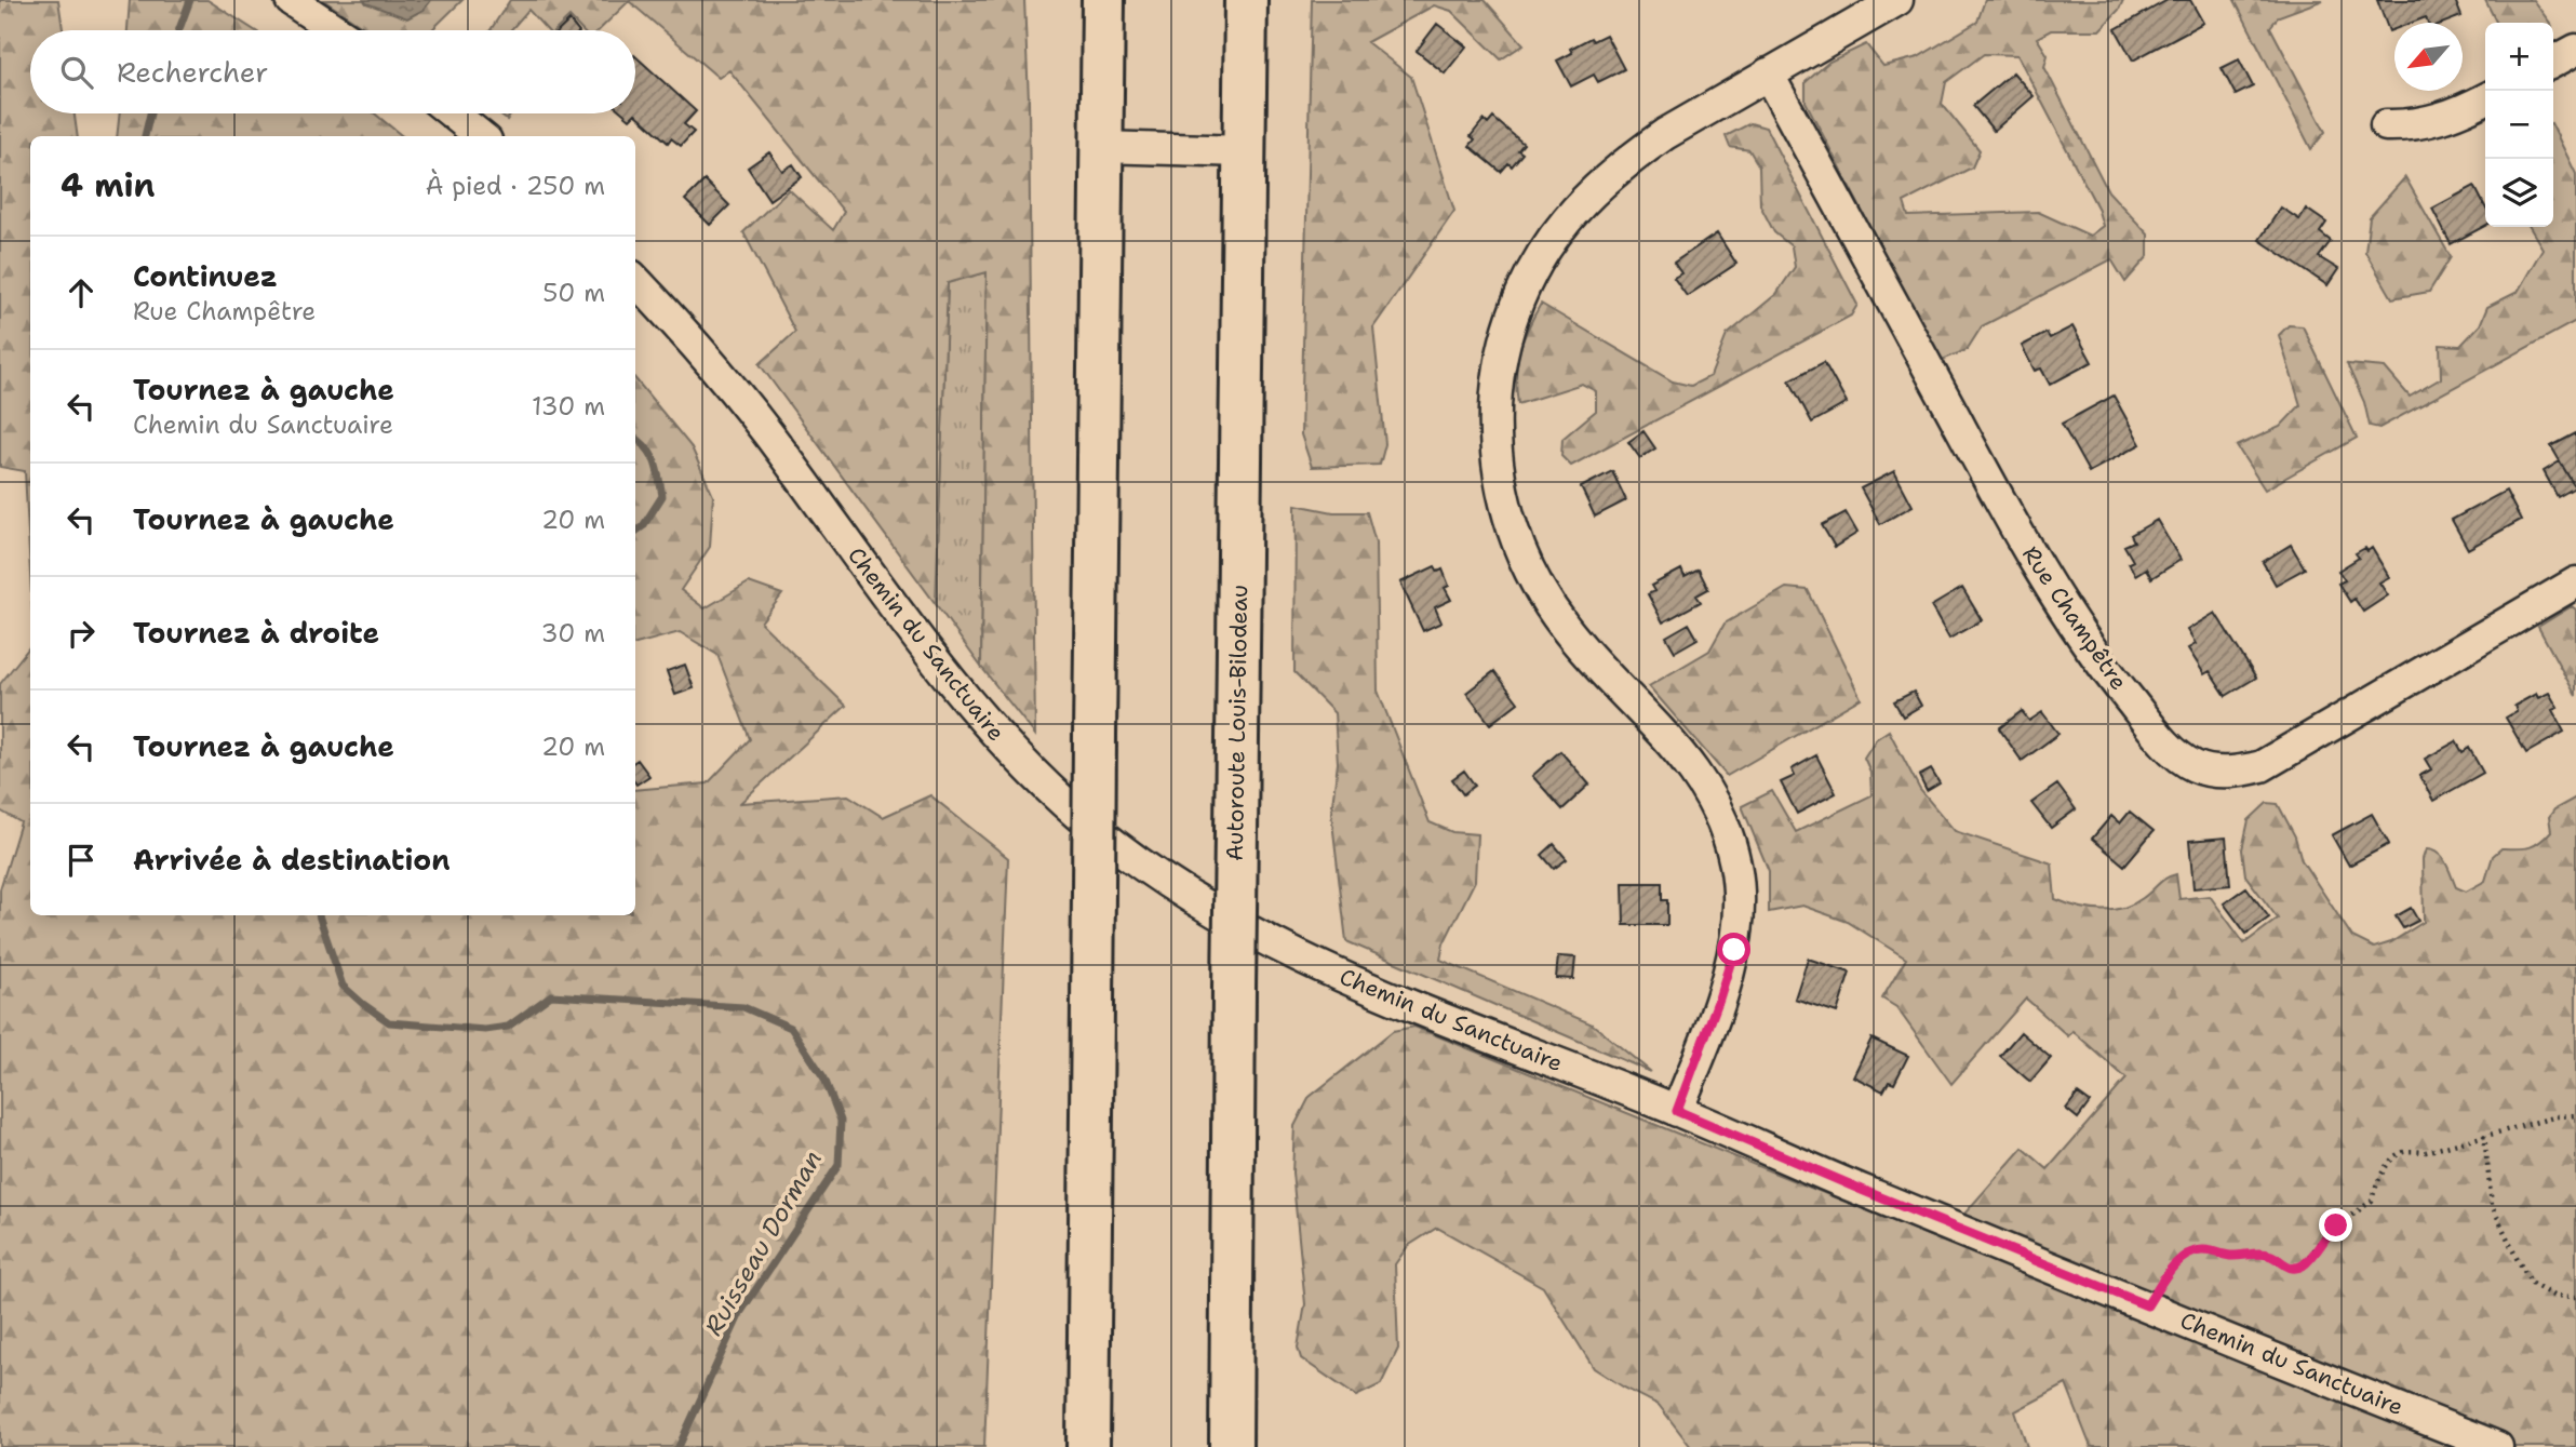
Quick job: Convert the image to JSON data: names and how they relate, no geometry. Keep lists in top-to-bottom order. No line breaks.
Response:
{"streets":{"highway":["Autoroute Louis-Bilodeau"],"street":["Rue Champêtre","Chemin du Sanctuaire"]},"water":["Ruisseau Dorman"],"north":"bottom left","page":{"map_buttons":["+","−"],"search":"Rechercher","heading":["4 min","À pied · 250 m"],"list":[["Continuez","Rue Champêtre","50 m"],["Tournez à gauche","Chemin du Sanctuaire","130 m"],["Tournez à gauche","20 m"],["Tournez à droite","30 m"],["Tournez à gauche","20 m"],"Arrivée à destination"]}}
